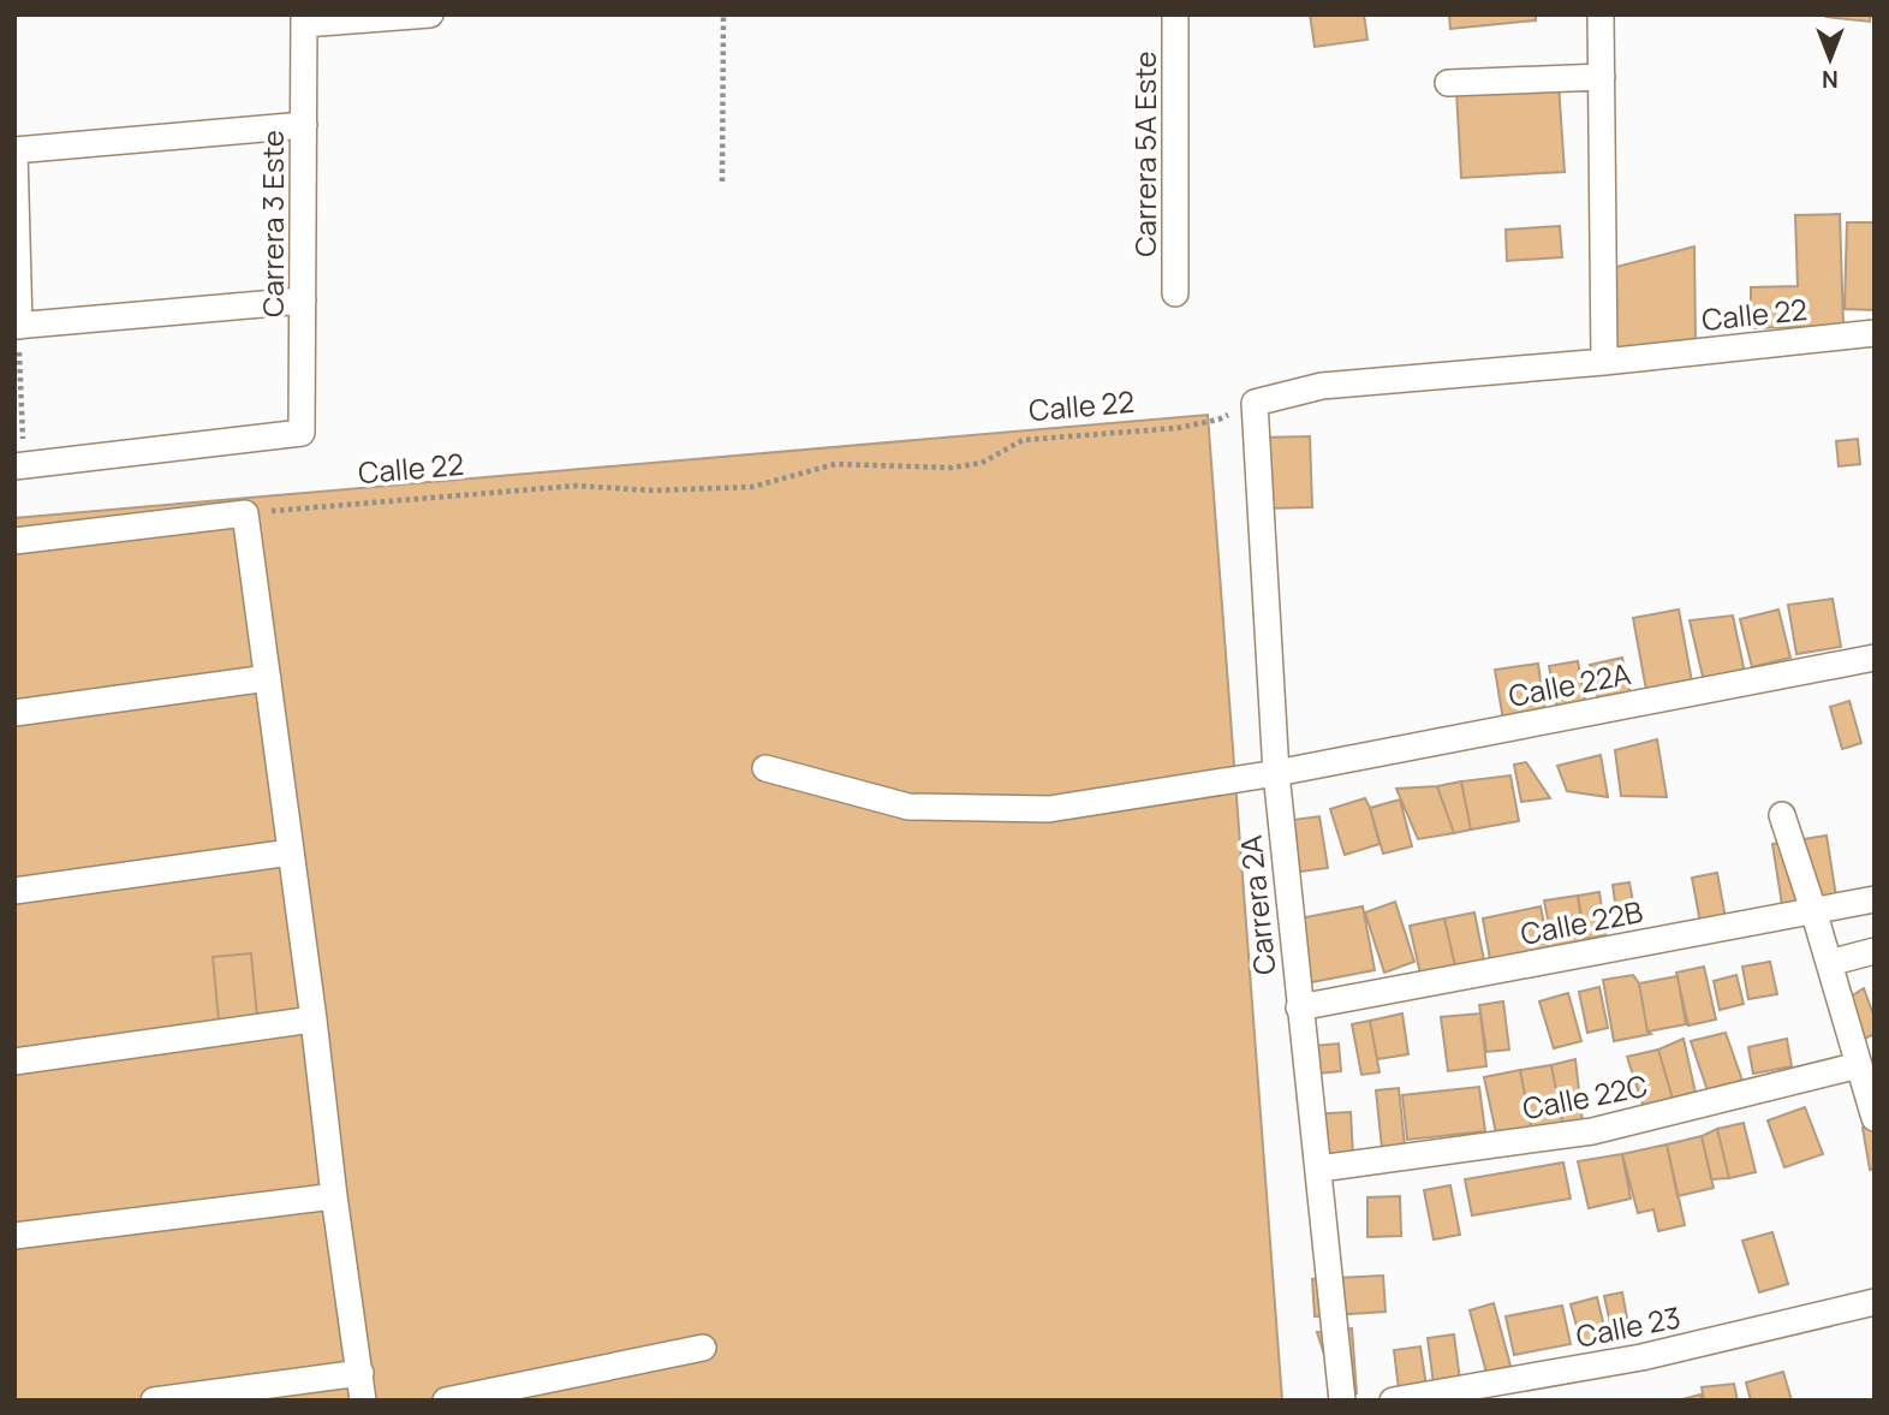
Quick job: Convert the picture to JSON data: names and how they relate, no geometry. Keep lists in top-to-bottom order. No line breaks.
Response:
{"streets":{"street":["Carrera 5A Este","Carrera 3 Este","Calle 22","Calle 22A","Carrera 2A","Calle 22B","Calle 22C","Calle 23"]},"crossings":[["Calle 22","Carrera 2A"],["Calle 22A","Carrera 2A"],["Carrera 2A","Calle 22B"],["Carrera 2A","Calle 22C"]],"north":"bottom"}
